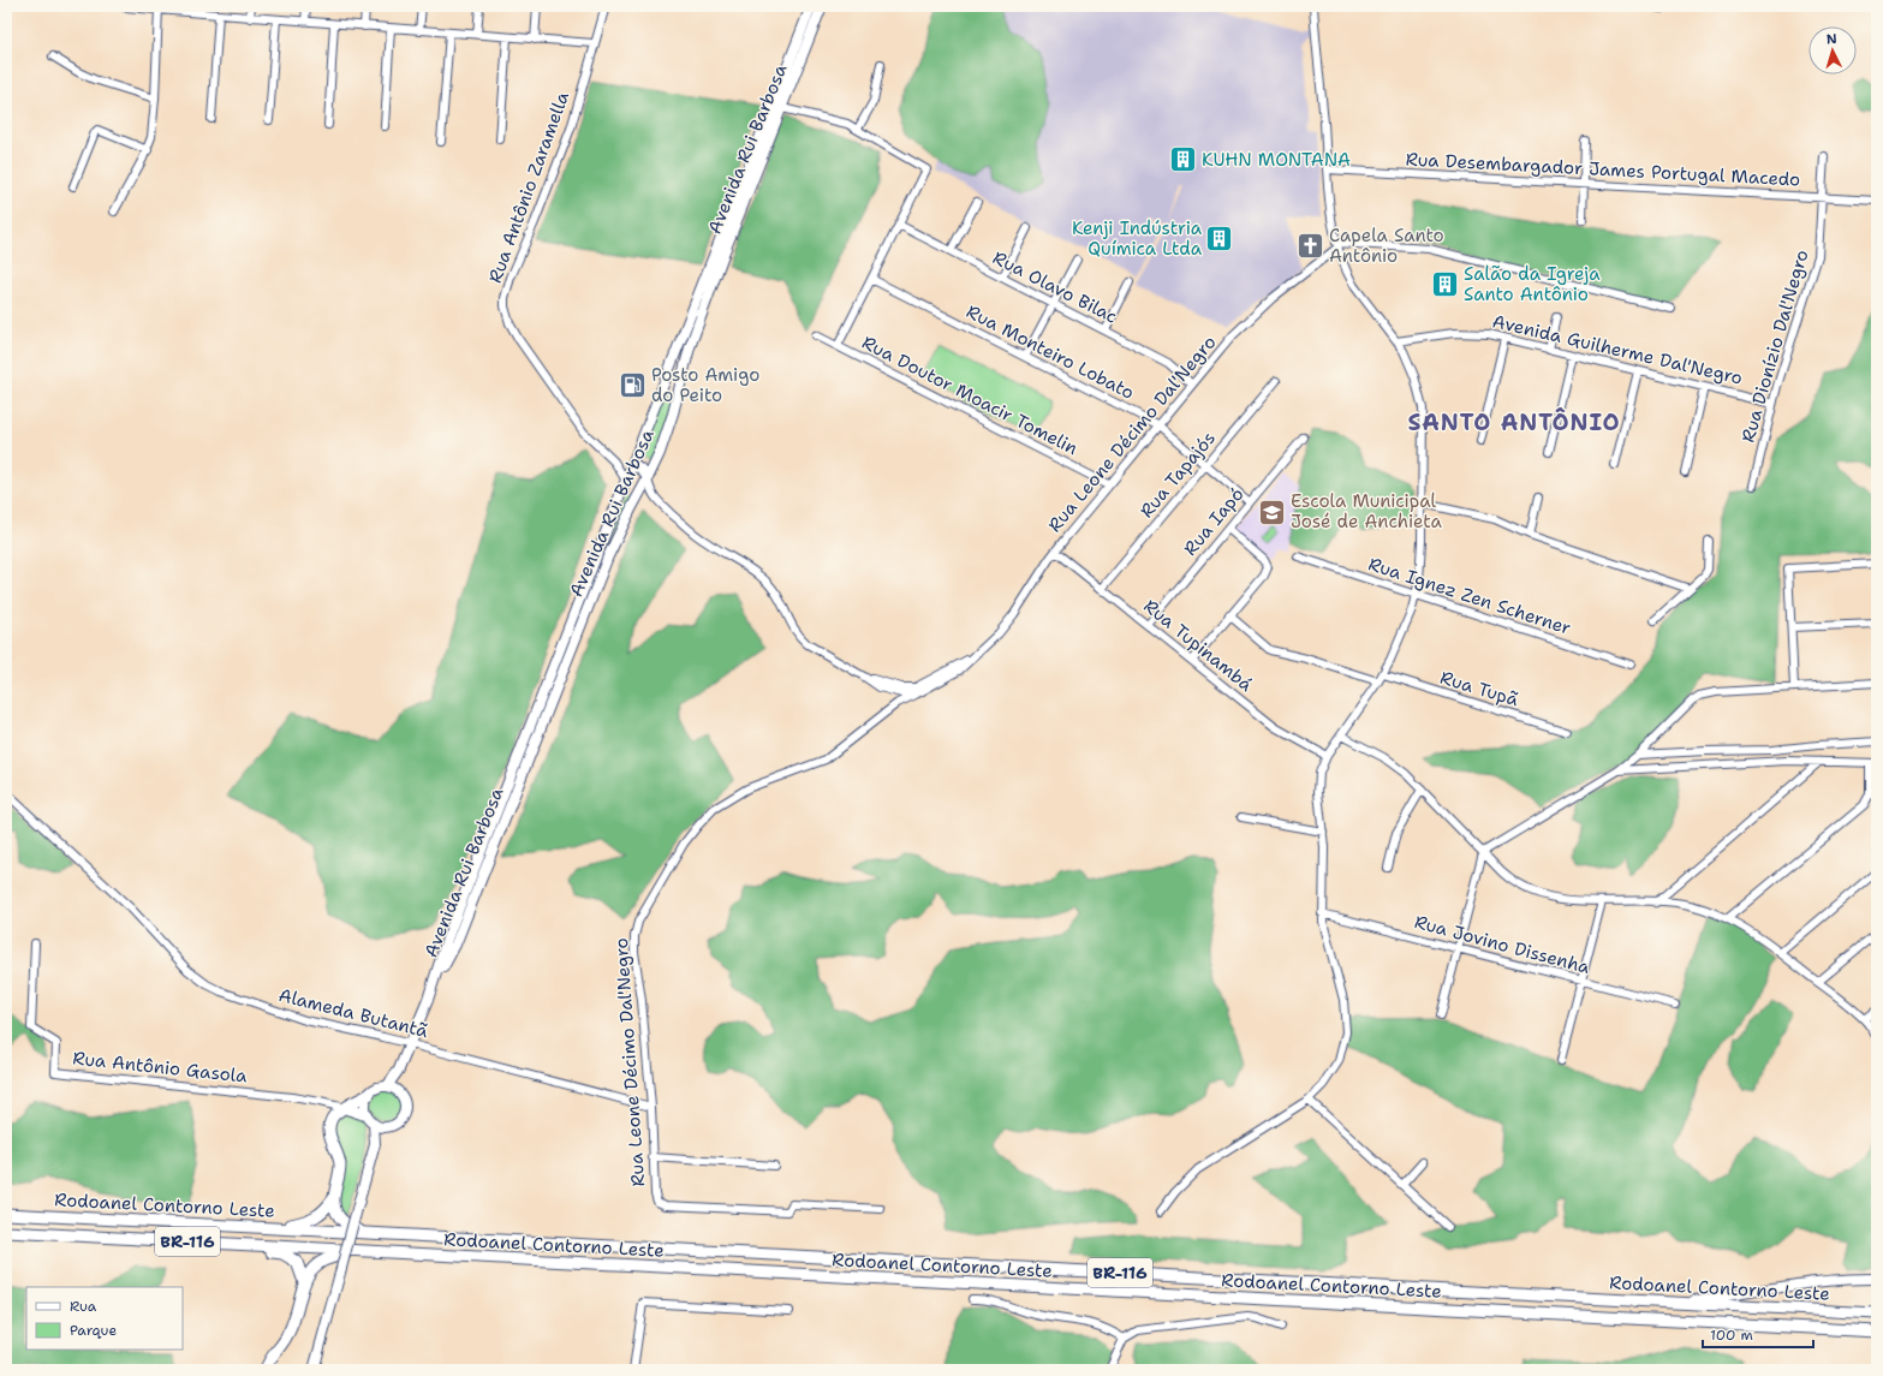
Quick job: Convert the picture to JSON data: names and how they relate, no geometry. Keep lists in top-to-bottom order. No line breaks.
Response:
{"streets":{"highway":["Rodoanel Contorno Leste","BR-116"],"main road":["Avenida Rui Barbosa"],"street":["Rua Desembargador James Portugal Macedo","Rua Antônio Zaramella","Rua Olavo Bilac","Rua Dionízio Dal'Negro","Avenida Guilherme Dal'Negro","Rua Monteiro Lobato","Rua Doutor Moacir Tomelin","Rua Leone Décimo Dal'Negro","Rua Tapajós","Rua Iapó","Rua Ignez Zen Scherner","Rua Tupinambá","Rua Tupã","Rua Jovino Dissenha","Alameda Butantã","Rua Antônio Gasola"]},"crossings":[["Avenida Rui Barbosa","Rua Antônio Zaramella"],["Avenida Rui Barbosa","Alameda Butantã"],["Rua Desembargador James Portugal Macedo","Rua Dionízio Dal'Negro"],["Rua Olavo Bilac","Rua Leone Décimo Dal'Negro"],["Rua Dionízio Dal'Negro","Avenida Guilherme Dal'Negro"],["Rua Monteiro Lobato","Rua Leone Décimo Dal'Negro"],["Rua Monteiro Lobato","Rua Tapajós"],["Rua Monteiro Lobato","Rua Iapó"],["Rua Doutor Moacir Tomelin","Rua Leone Décimo Dal'Negro"],["Rua Leone Décimo Dal'Negro","Rua Tupinambá"],["Rua Leone Décimo Dal'Negro","Alameda Butantã"],["Rua Tapajós","Rua Tupinambá"],["Rua Iapó","Rua Tupinambá"]],"districts":["SANTO ANTÔNIO"],"places":{"building":["KUHN MONTANA","Kenji Indústria Química Ltda","Salão da Igreja Santo Antônio"],"church":["Capela Santo Antônio"],"fuel station":["Posto Amigo do Peito"],"school or university":["Escola Municipal José de Anchieta"]},"legend":["Rua","Parque"],"scale_bar":"100 m","north":"top"}
